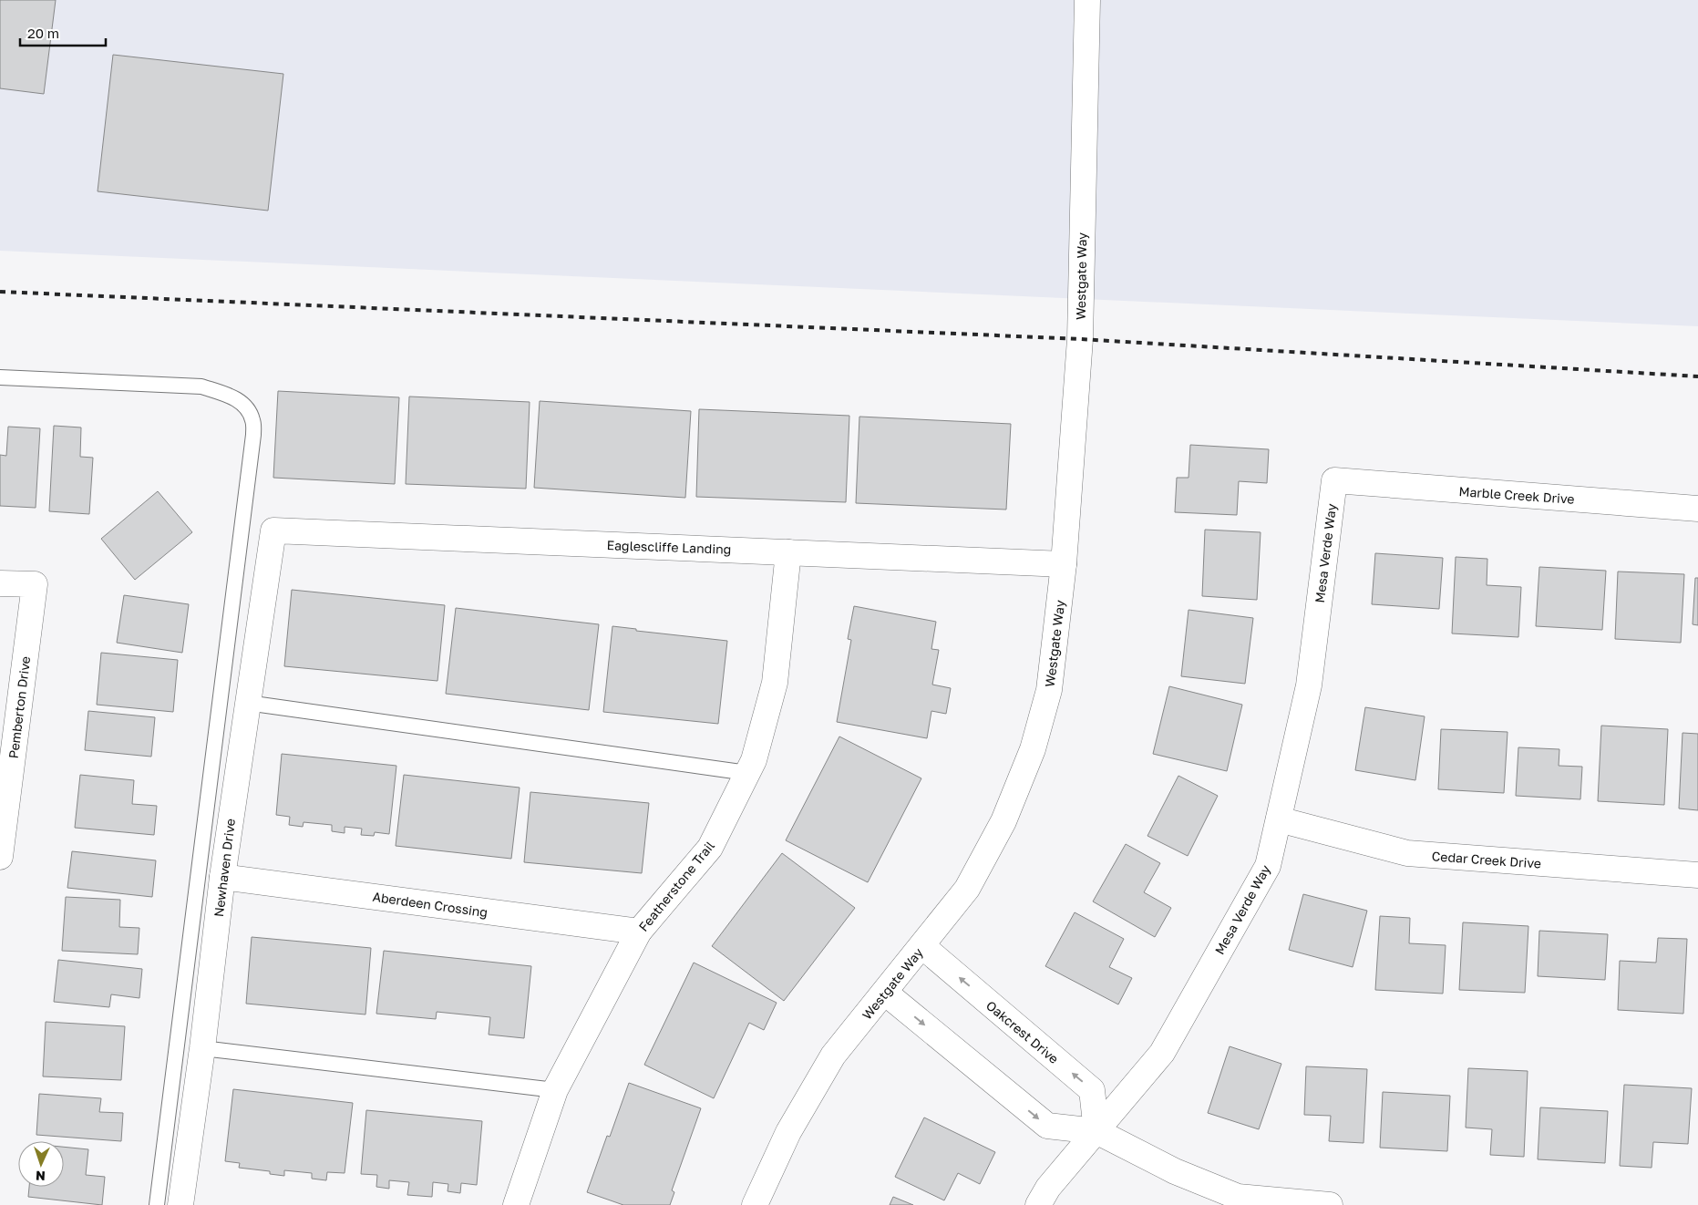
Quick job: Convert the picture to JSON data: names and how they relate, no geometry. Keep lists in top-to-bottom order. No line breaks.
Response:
{"streets":{"street":["Westgate Way","Marble Creek Drive","Eaglescliffe Landing","Mesa Verde Way","Pemberton Drive","Cedar Creek Drive","Newhaven Drive","Featherstone Trail","Aberdeen Crossing","Oakcrest Drive"]},"crossings":[["Westgate Way","Eaglescliffe Landing"],["Westgate Way","Oakcrest Drive"],["Marble Creek Drive","Mesa Verde Way"],["Eaglescliffe Landing","Newhaven Drive"],["Eaglescliffe Landing","Featherstone Trail"],["Mesa Verde Way","Cedar Creek Drive"],["Mesa Verde Way","Oakcrest Drive"],["Newhaven Drive","Aberdeen Crossing"],["Featherstone Trail","Aberdeen Crossing"]],"scale_bar":"20 m","north":"bottom"}
